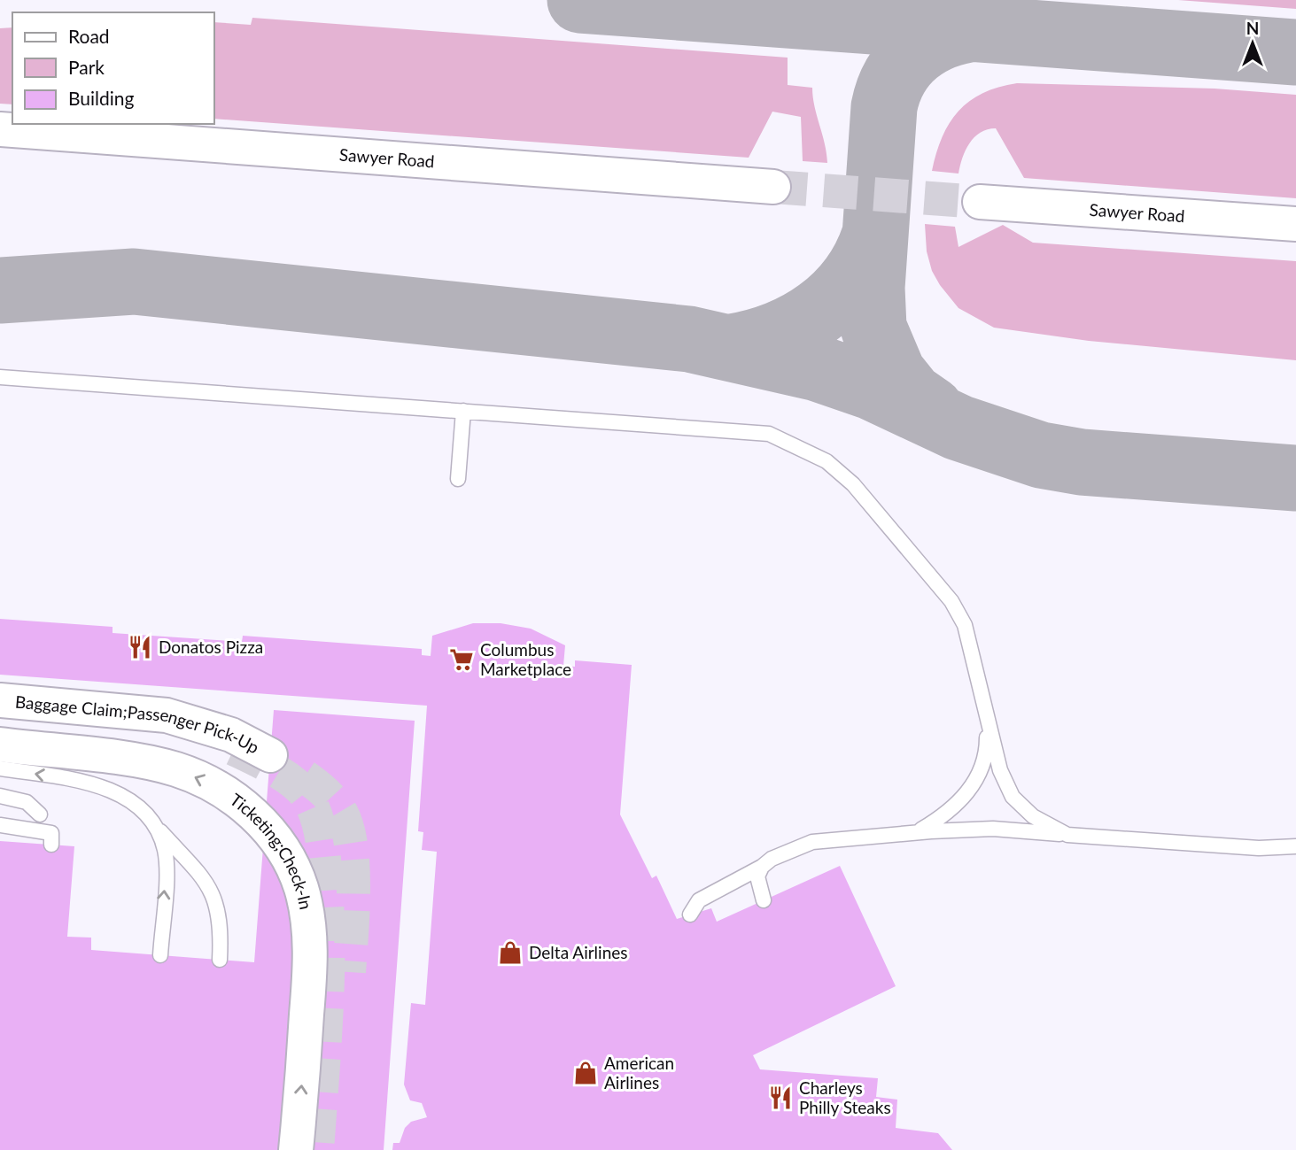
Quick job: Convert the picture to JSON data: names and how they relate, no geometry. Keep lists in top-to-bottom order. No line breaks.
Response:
{"streets":{"street":["Sawyer Road","Baggage Claim;Passenger Pick-Up","Ticketing;Check-In"]},"one_way":["Ticketing;Check-In"],"places":{"restaurant":["Donatos Pizza","Charleys Philly Steaks"],"supermarket":["Columbus Marketplace"],"shop":["Delta Airlines","American Airlines"]},"legend":["Road","Park","Building"],"north":"top"}
